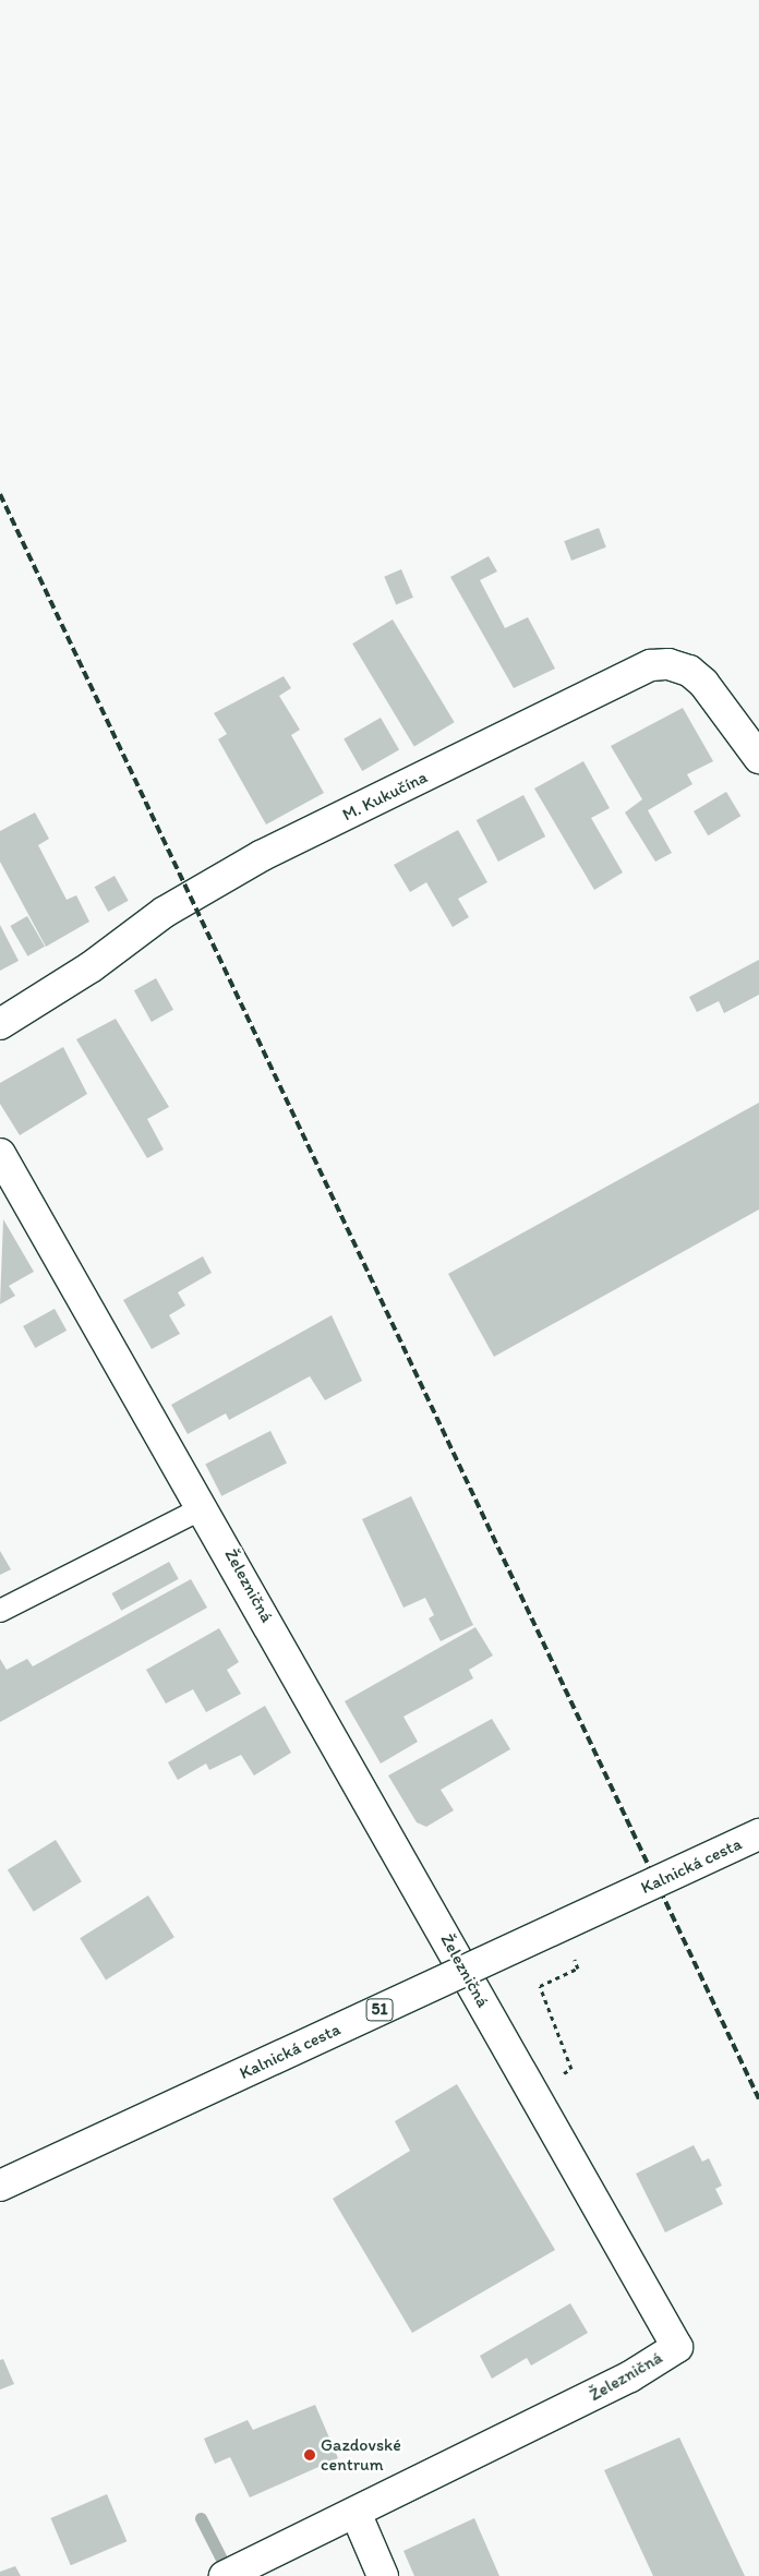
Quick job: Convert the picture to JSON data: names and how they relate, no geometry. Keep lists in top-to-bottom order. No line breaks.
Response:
{"streets":{"street":["M. Kukučína","Železničná","Kalnická cesta","51"]},"places":["Gazdovské centrum"]}
